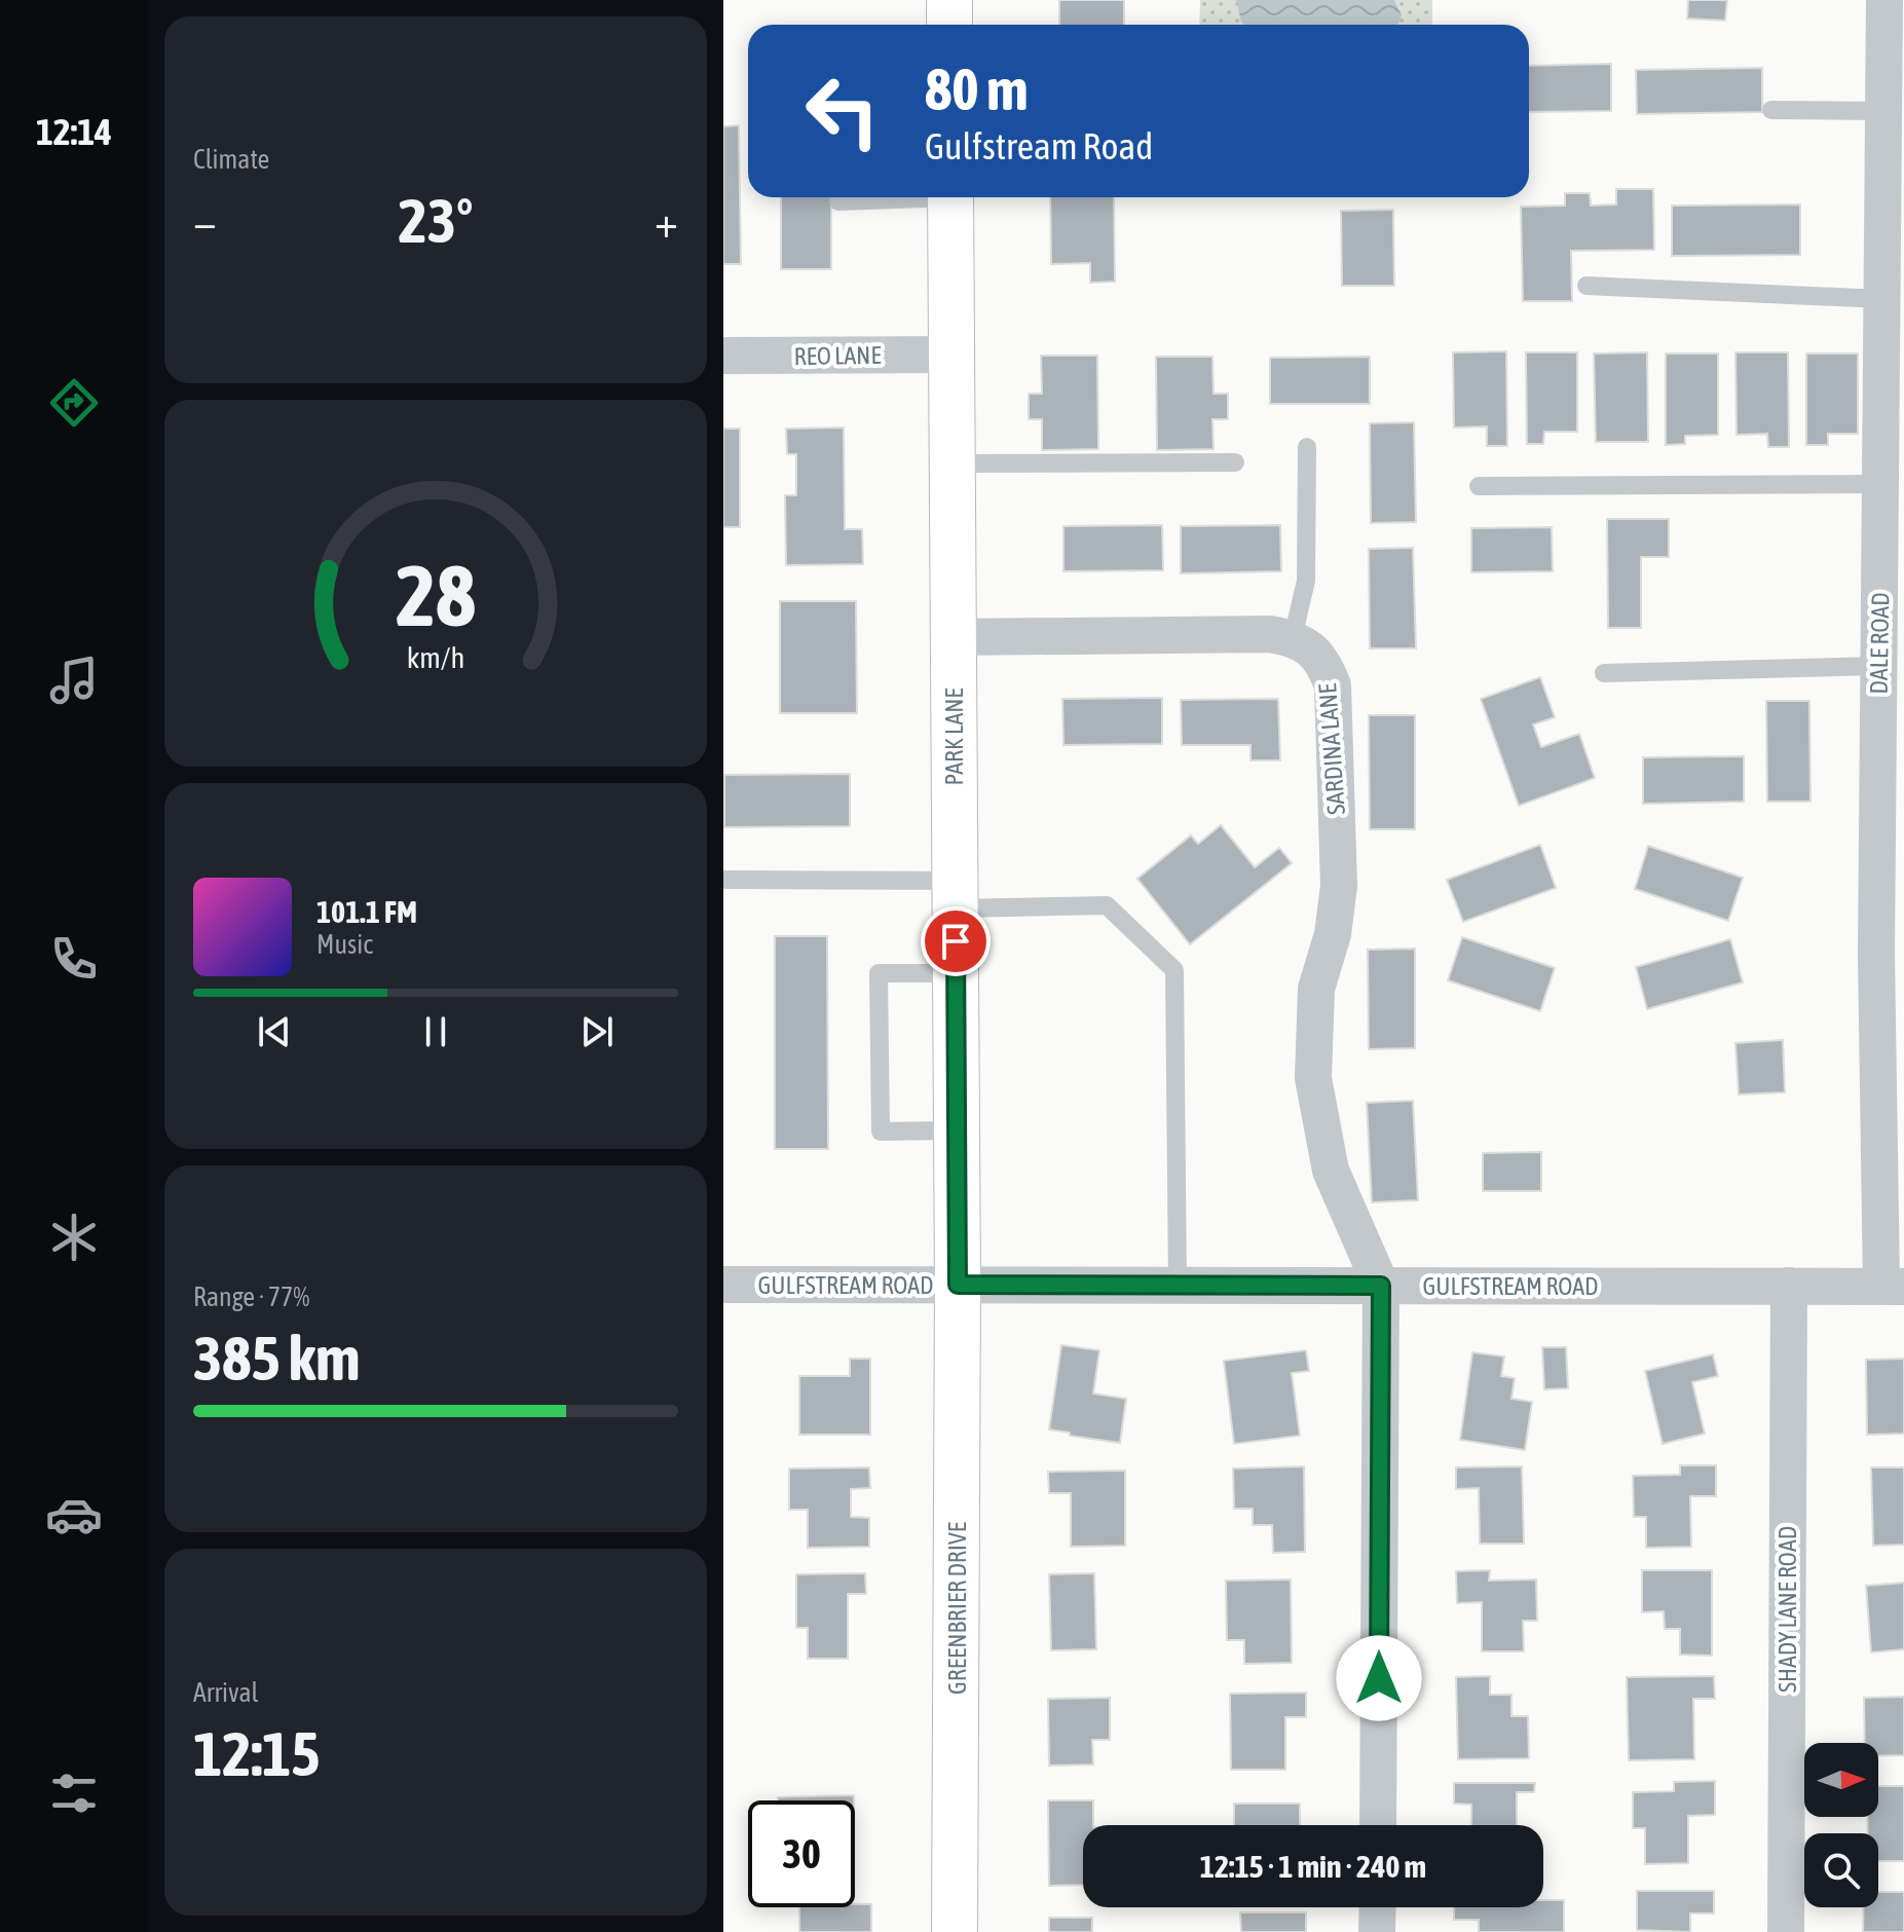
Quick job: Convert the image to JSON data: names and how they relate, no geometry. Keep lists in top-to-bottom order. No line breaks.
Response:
{"streets":{"street":["REO LANE","DALE ROAD","PARK LANE","SARDINA LANE","GULFSTREAM ROAD","GREENBRIER DRIVE","SHADY LANE ROAD"]},"crossings":[["REO LANE","PARK LANE"],["DALE ROAD","GULFSTREAM ROAD"],["PARK LANE","GULFSTREAM ROAD"],["PARK LANE","GREENBRIER DRIVE"],["SARDINA LANE","GULFSTREAM ROAD"],["GULFSTREAM ROAD","GREENBRIER DRIVE"],["GULFSTREAM ROAD","SHADY LANE ROAD"]],"north":"right","page":{"tabs":"12:14","tile":["Climate",["Range · 77%","385 km"],["Arrival","12:15"]],"turn":["80 m","Gulfstream Road"],"heat":["−","23°","+"],"song":["101.1 FM","Music"],"limit":"30","trip":"12:15 · 1 min · 240 m","gauge":["28","km/h"]}}
